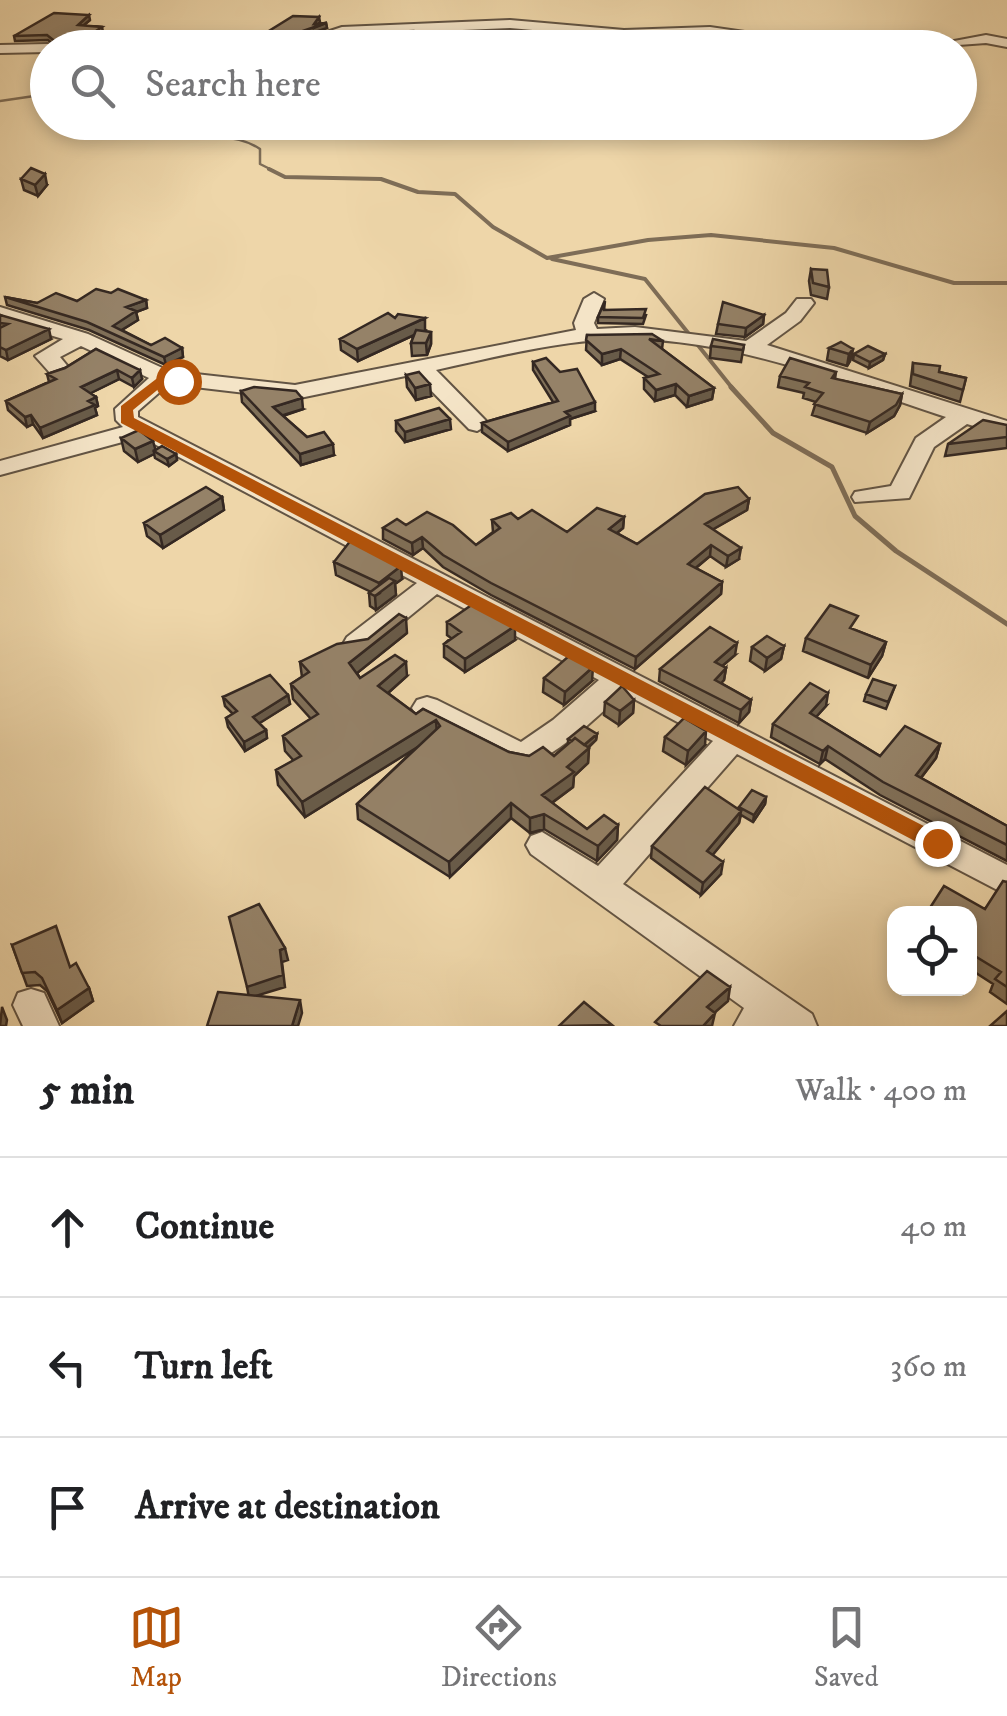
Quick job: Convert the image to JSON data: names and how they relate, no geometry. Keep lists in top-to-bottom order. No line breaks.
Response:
{"page":{"search":"Search here","heading":["5 min","Walk · 400 m"],"list":[["Continue","40 m"],["Turn left","360 m"],"Arrive at destination"],"nav":["Map","Directions","Saved"]}}
